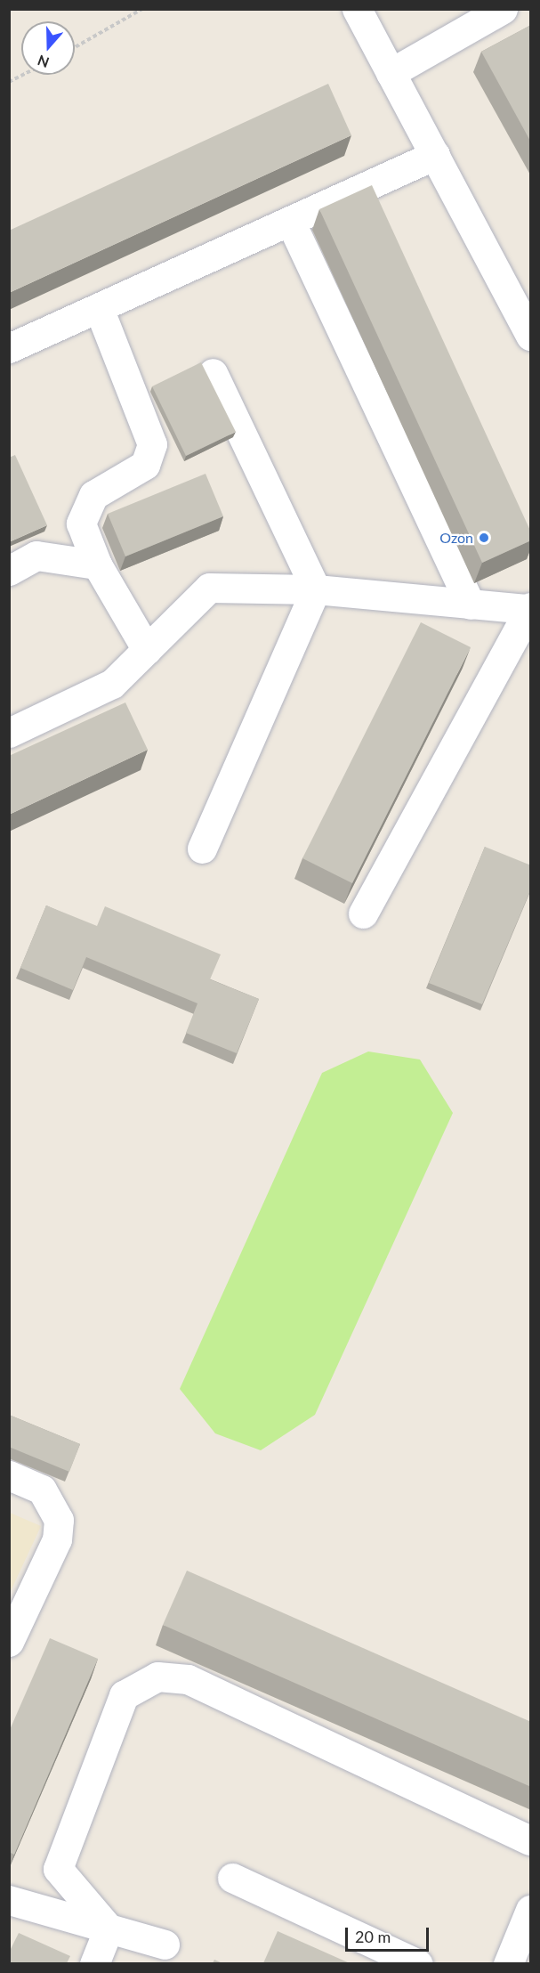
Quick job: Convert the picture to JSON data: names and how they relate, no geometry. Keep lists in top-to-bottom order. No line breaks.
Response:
{"places":["Ozon"],"scale_bar":"20 m","north":"bottom"}
